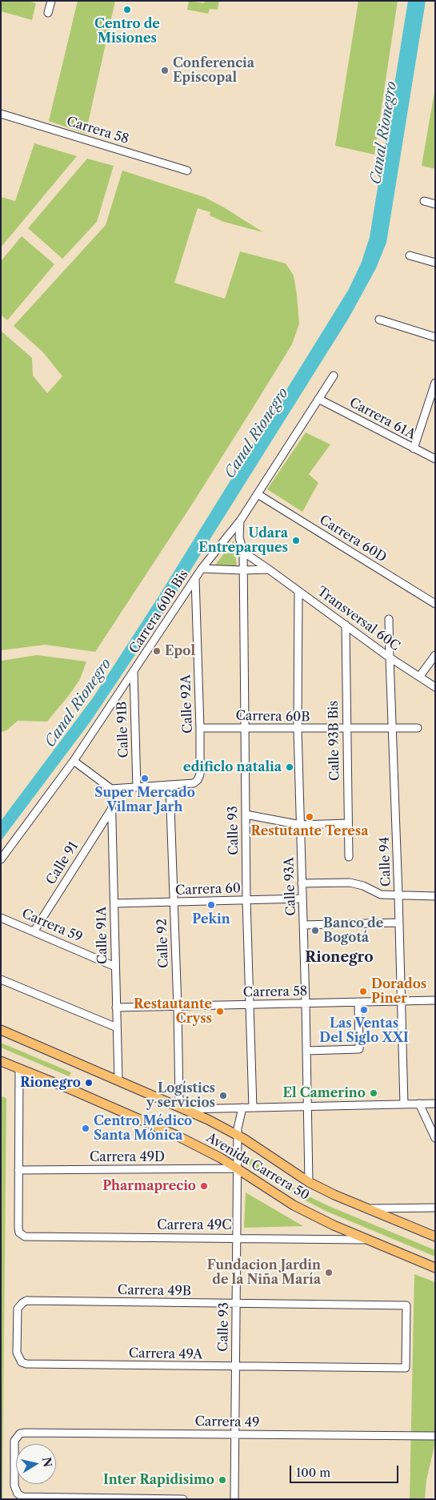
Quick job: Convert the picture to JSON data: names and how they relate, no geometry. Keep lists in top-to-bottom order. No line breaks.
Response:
{"streets":{"main road":["Avenida Carrera 50"],"street":["Carrera 58","Carrera 61A","Carrera 60D","Carrera 60B Bis","Transversal 60C","Calle 92A","Carrera 60B","Calle 91B","Calle 93B Bis","Calle 93","Calle 94","Calle 91","Calle 93A","Carrera 60","Carrera 59","Calle 91A","Calle 92","Carrera 49D","Carrera 49C","Carrera 49B","Carrera 49A","Carrera 49"]},"crossings":[["Carrera 58","Calle 93"],["Carrera 58","Calle 94"],["Carrera 58","Calle 93A"],["Carrera 58","Calle 91A"],["Carrera 58","Calle 92"],["Carrera 61A","Carrera 60B Bis"],["Carrera 60D","Carrera 60B Bis"],["Carrera 60B Bis","Calle 92A"],["Carrera 60B Bis","Calle 91B"],["Transversal 60C","Calle 93B Bis"],["Transversal 60C","Calle 93"],["Transversal 60C","Calle 94"],["Transversal 60C","Calle 93A"],["Calle 92A","Carrera 60B"],["Calle 92A","Calle 92"],["Carrera 60B","Calle 93B Bis"],["Carrera 60B","Calle 93"],["Carrera 60B","Calle 94"],["Carrera 60B","Calle 93A"],["Calle 93","Carrera 60"],["Calle 93","Carrera 49D"],["Calle 93","Avenida Carrera 50"],["Calle 93","Carrera 49C"],["Calle 93","Carrera 49B"],["Calle 93","Carrera 49A"],["Calle 93","Carrera 49"],["Calle 91","Carrera 59"],["Calle 91","Calle 91A"],["Calle 93A","Carrera 60"],["Calle 93A","Avenida Carrera 50"],["Carrera 60","Calle 91A"],["Carrera 60","Calle 92"],["Carrera 59","Calle 91A"],["Calle 91A","Avenida Carrera 50"],["Carrera 49D","Avenida Carrera 50"],["Carrera 49D","Carrera 49C"],["Avenida Carrera 50","Carrera 49C"],["Carrera 49B","Carrera 49A"]],"districts":["Rionegro"],"water":["Canal Rionegro"],"places":["Centro de Misiones","Conferencia Episcopal","Udara Entreparques","Epol","edificlo natalia","Super Mercado Vilmar Jarh","Restutante Teresa","Pekin","Banco de Bogotá","Dorados Piner","Las Ventas Del Siglo XXI","Restautante Cryss","Rionegro","El Camerino","Logístics y servicios","Centro Médico Santa Mónica","Pharmaprecio","Fundacion Jardin de la Niña María","Inter Rapidisimo"],"scale_bar":"100 m","north":"right"}
